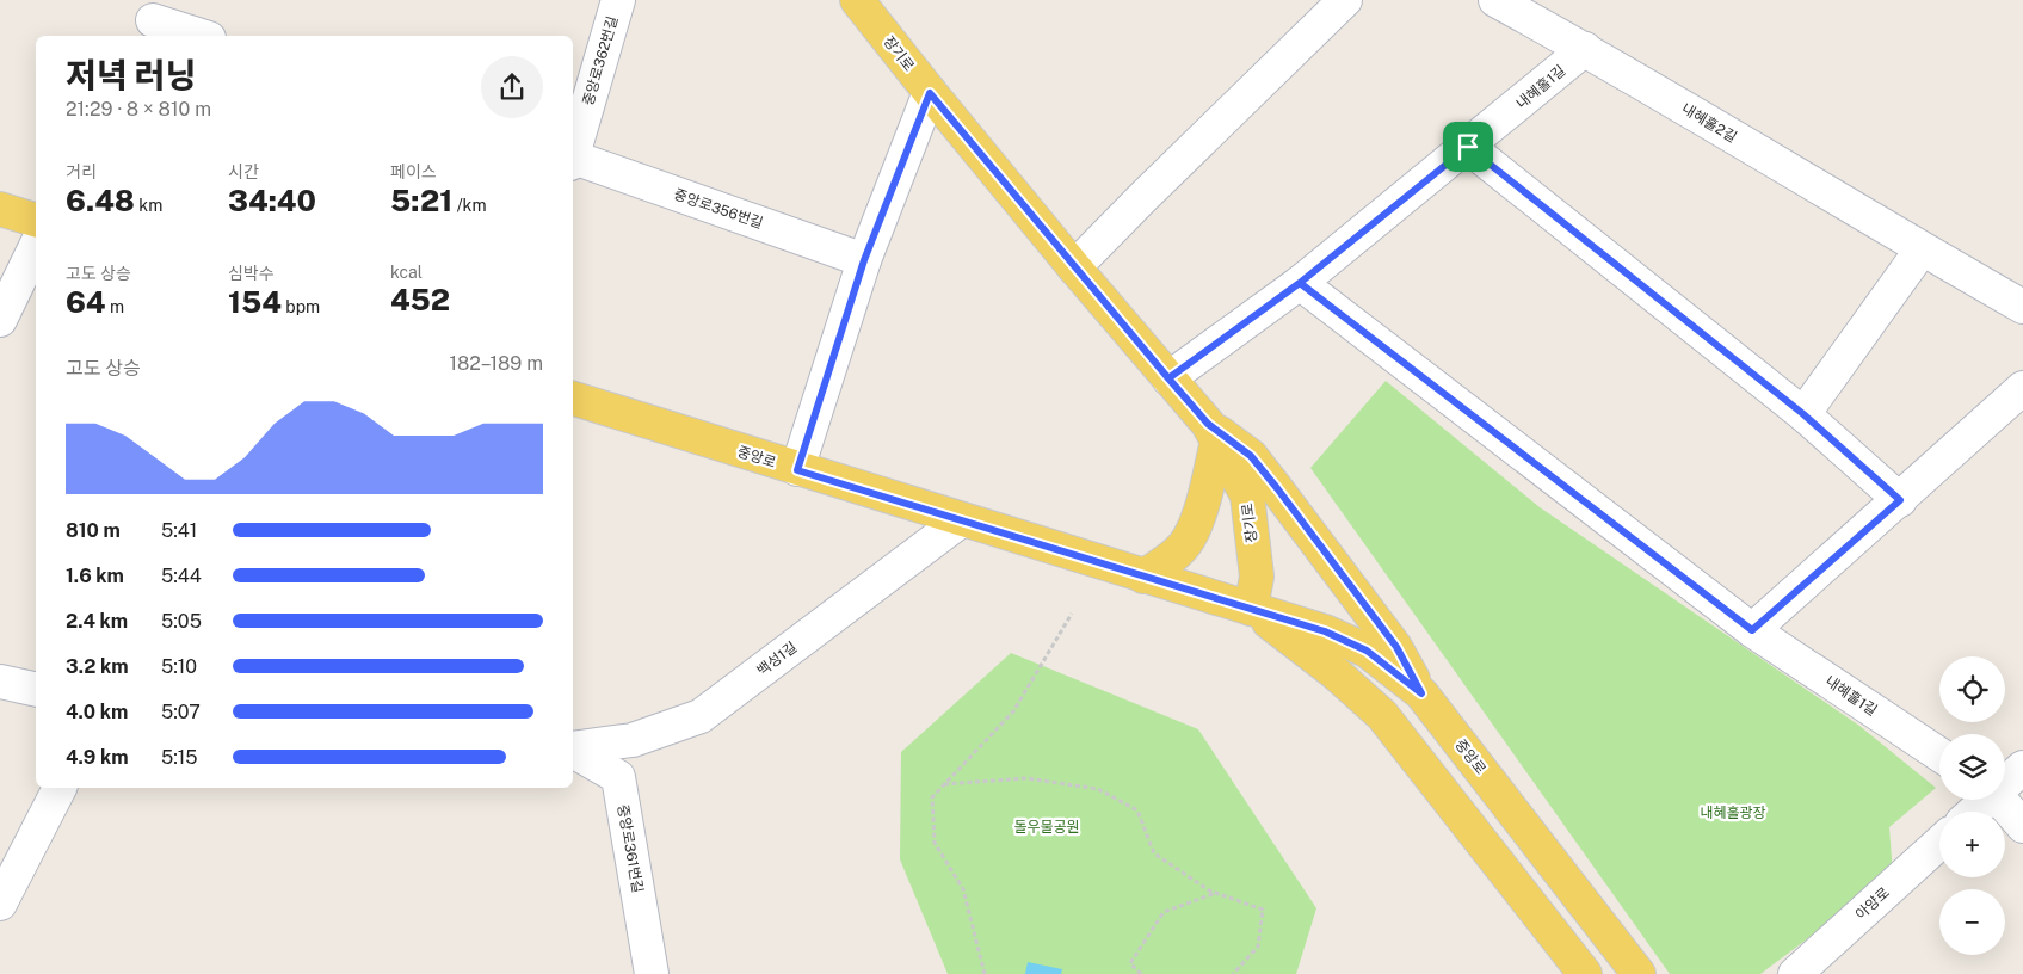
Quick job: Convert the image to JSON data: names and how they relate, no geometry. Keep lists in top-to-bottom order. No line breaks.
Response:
{"streets":{"main road":["장기로","중앙로"],"street":["중앙로362번길","내혜홀1길","내혜홀2길","중앙로356번길","백성1길","중앙로361번길","아양로"]},"crossings":[["장기로","중앙로"],["내혜홀1길","내혜홀2길"],["중앙로","백성1길"]],"parks":["내혜홀광장","돌우물공원"],"page":{"heading":["저녁 러닝","21:29 · 8 × 810 m"],"stats":[["거리","6.48 km"],["시간","34:40"],["페이스","5:21 /km"],["고도 상승","64 m"],["심박수","154 bpm"],["kcal","452"]],"chart":["고도 상승","182–189 m"],"list":[{"name":"810 m","note":"5:41"},{"name":"1.6 km","note":"5:44"},{"name":"2.4 km","note":"5:05"},{"name":"3.2 km","note":"5:10"},{"name":"4.0 km","note":"5:07"},{"name":"4.9 km","note":"5:15"}],"map_buttons":["+","−"]}}
